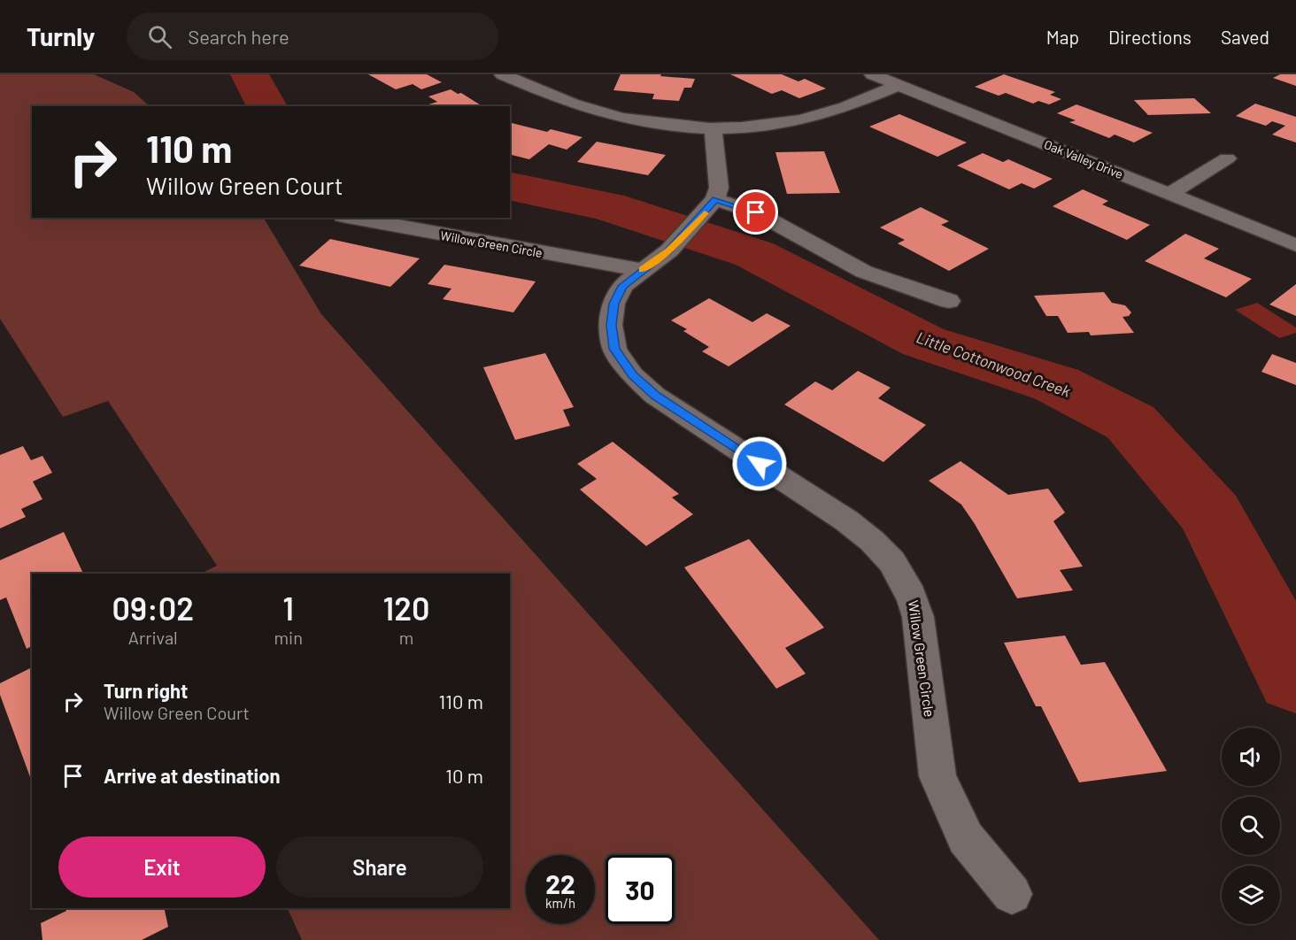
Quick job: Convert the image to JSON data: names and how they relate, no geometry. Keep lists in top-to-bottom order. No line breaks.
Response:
{"streets":{"street":["Oak Valley Drive","Willow Green Circle"]},"water":["Little Cottonwood Creek"],"page":{"header":"Turnly","search":"Search here","nav":["Map","Directions","Saved"],"turn":["110 m","Willow Green Court"],"eta":["09:02","Arrival","1","min","120","m"],"list":[{"name":"Turn right","note":"Willow Green Court","value":"110 m"},{"name":"Arrive at destination","value":"10 m"}],"buttons":["Exit","Share"],"speed":"22 km/h","limit":"30"}}
